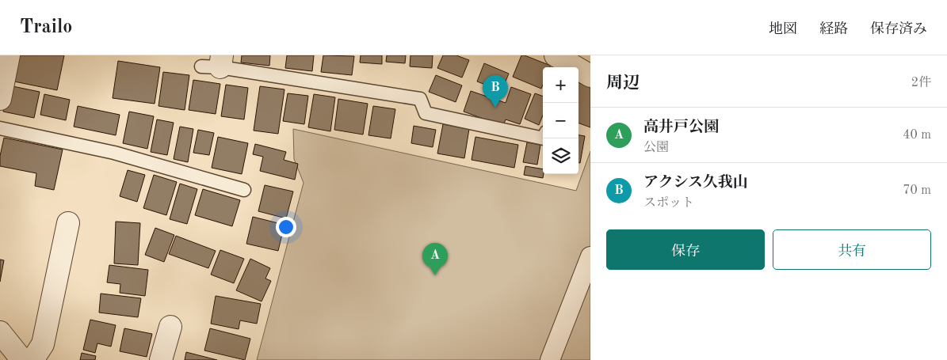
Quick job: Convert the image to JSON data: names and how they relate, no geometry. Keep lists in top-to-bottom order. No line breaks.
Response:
{"page":{"header":"Trailo","nav":["地図","経路","保存済み"],"heading":["周辺","2件"],"map_buttons":["+","−"],"pins":["B","A"],"list":[{"mark":"A","name":"高井戸公園","note":"公園","value":"40 m"},{"mark":"B","name":"アクシス久我山","note":"スポット","value":"70 m"}],"buttons":["保存","共有"]}}
